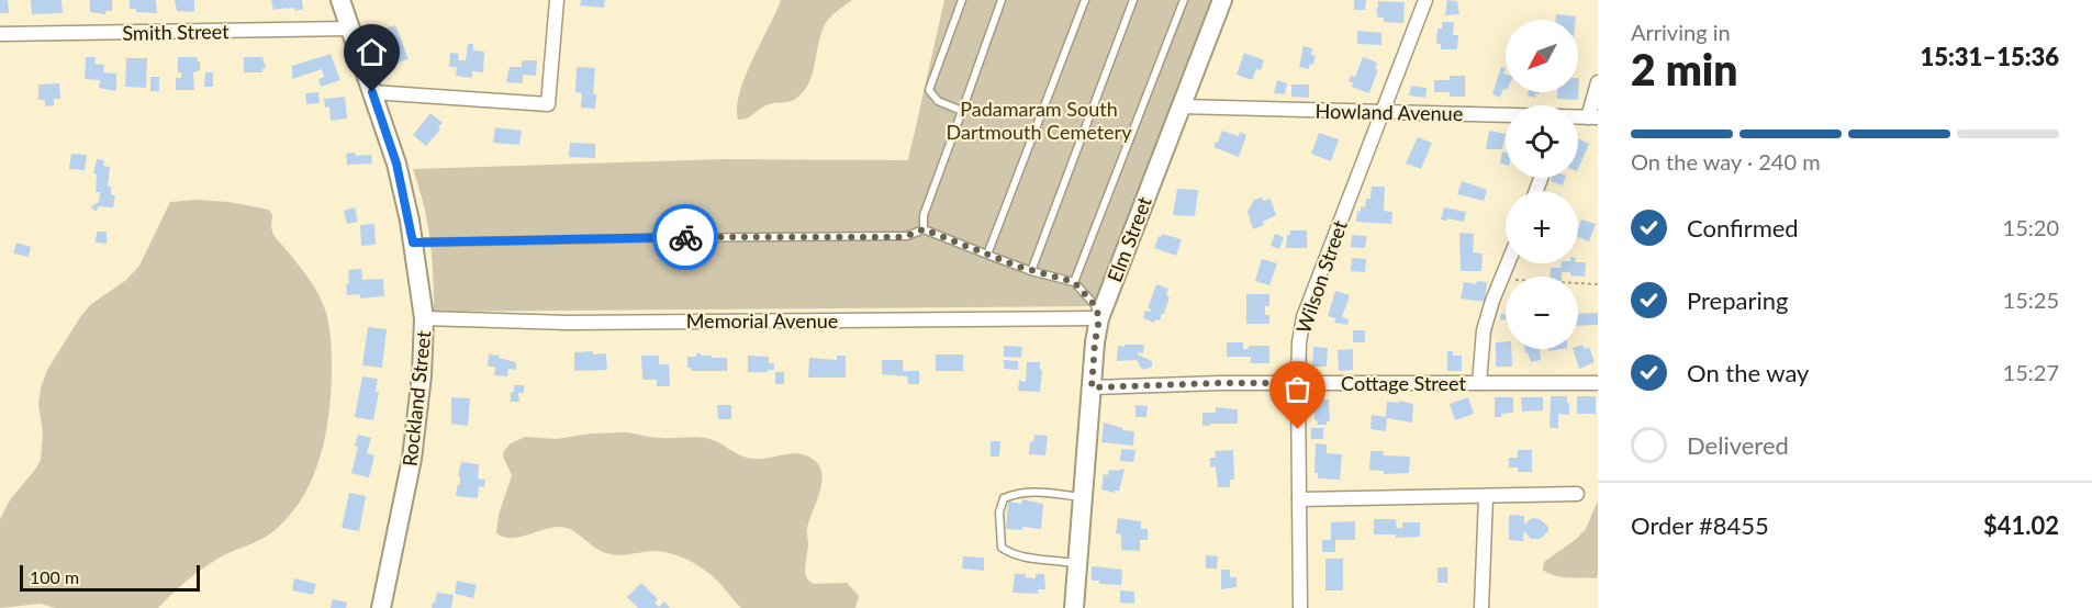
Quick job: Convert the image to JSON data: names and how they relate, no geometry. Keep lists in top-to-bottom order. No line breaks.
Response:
{"streets":{"street":["Smith Street","Howland Avenue","Elm Street","Wilson Street","Memorial Avenue","Cottage Street","Rockland Street"]},"crossings":[["Smith Street","Rockland Street"],["Howland Avenue","Elm Street"],["Howland Avenue","Wilson Street"],["Elm Street","Memorial Avenue"],["Elm Street","Cottage Street"],["Wilson Street","Cottage Street"],["Memorial Avenue","Rockland Street"]],"parks":["Padamaram South Dartmouth Cemetery"],"scale_bar":"100 m","north":"bottom left","page":{"heading":["2 min","Arriving in","15:31–15:36"],"panel":["Order #8455","$41.02"],"map_buttons":["+","−"],"bar":"On the way · 240 m","list":[["Confirmed","15:20"],["Preparing","15:25"],["On the way","15:27"],"Delivered"],"scale":"100 m"}}
